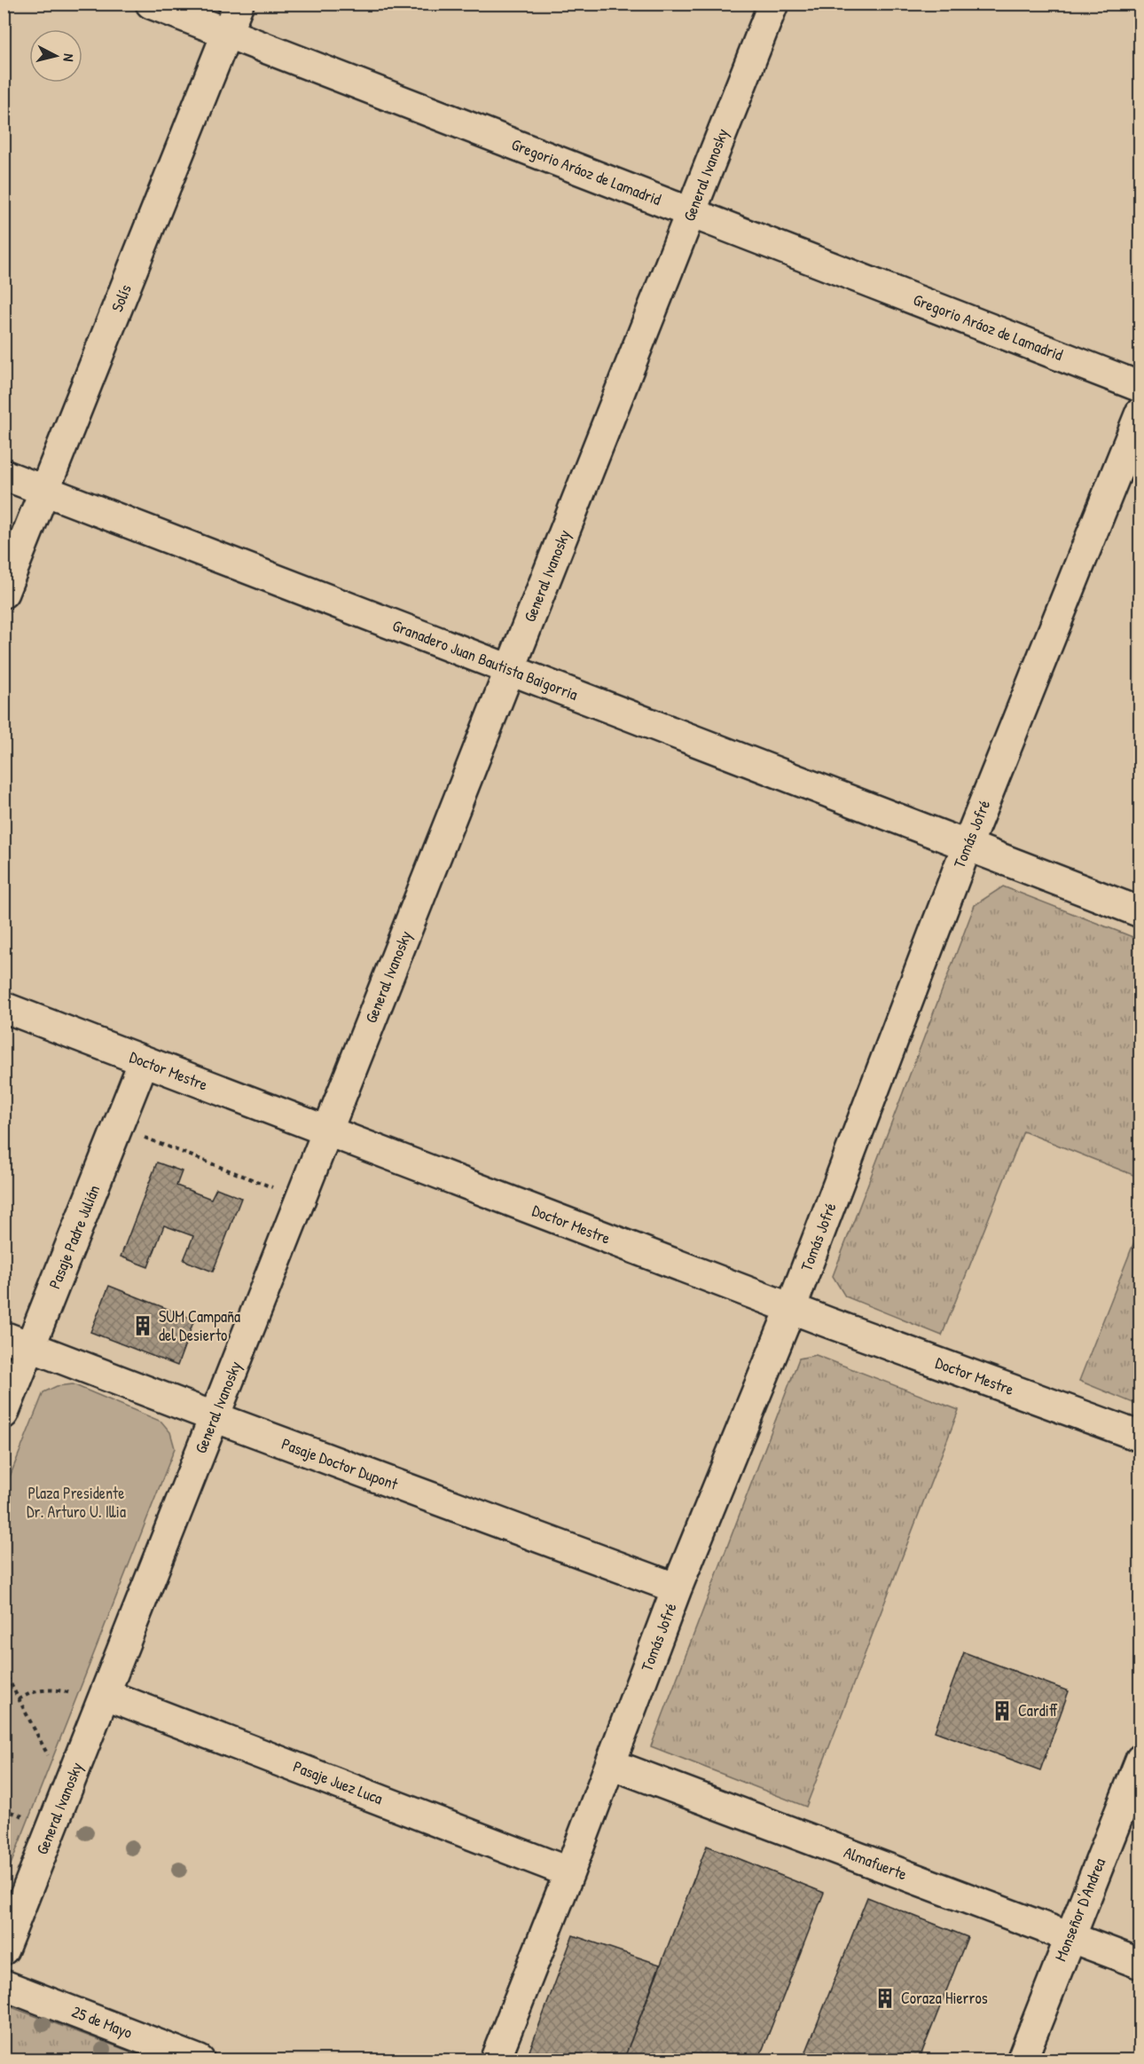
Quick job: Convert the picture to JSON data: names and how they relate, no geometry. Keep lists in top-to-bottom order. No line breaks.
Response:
{"streets":{"street":["Gregorio Aráoz de Lamadrid","General Ivanosky","Solís","Granadero Juan Bautista Baigorria","Tomás Jofré","Doctor Mestre","Pasaje Padre Julián","Pasaje Doctor Dupont","Pasaje Juez Luca","Almafuerte","Monseñor D'Andrea","25 de Mayo"]},"crossings":[["Gregorio Aráoz de Lamadrid","General Ivanosky"],["Gregorio Aráoz de Lamadrid","Solís"],["General Ivanosky","Granadero Juan Bautista Baigorria"],["General Ivanosky","Doctor Mestre"],["General Ivanosky","Pasaje Doctor Dupont"],["General Ivanosky","Pasaje Juez Luca"],["Solís","Granadero Juan Bautista Baigorria"],["Granadero Juan Bautista Baigorria","Tomás Jofré"],["Tomás Jofré","Doctor Mestre"],["Tomás Jofré","Pasaje Doctor Dupont"],["Tomás Jofré","Pasaje Juez Luca"],["Tomás Jofré","Almafuerte"],["Doctor Mestre","Pasaje Padre Julián"],["Pasaje Padre Julián","Pasaje Doctor Dupont"],["Almafuerte","Monseñor D'Andrea"]],"parks":["Plaza Presidente Dr. Arturo U. Illia"],"places":{"building":["SUM Campaña del Desierto","Cardiff","Coraza Hierros"]},"north":"right"}
